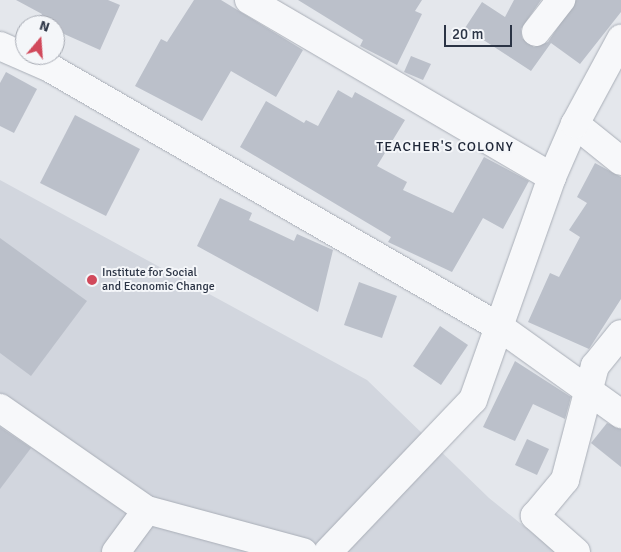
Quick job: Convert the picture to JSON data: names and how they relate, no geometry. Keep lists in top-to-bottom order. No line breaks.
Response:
{"districts":["TEACHER'S COLONY"],"places":["Institute for Social and Economic Change"],"scale_bar":"20 m","north":"top"}
